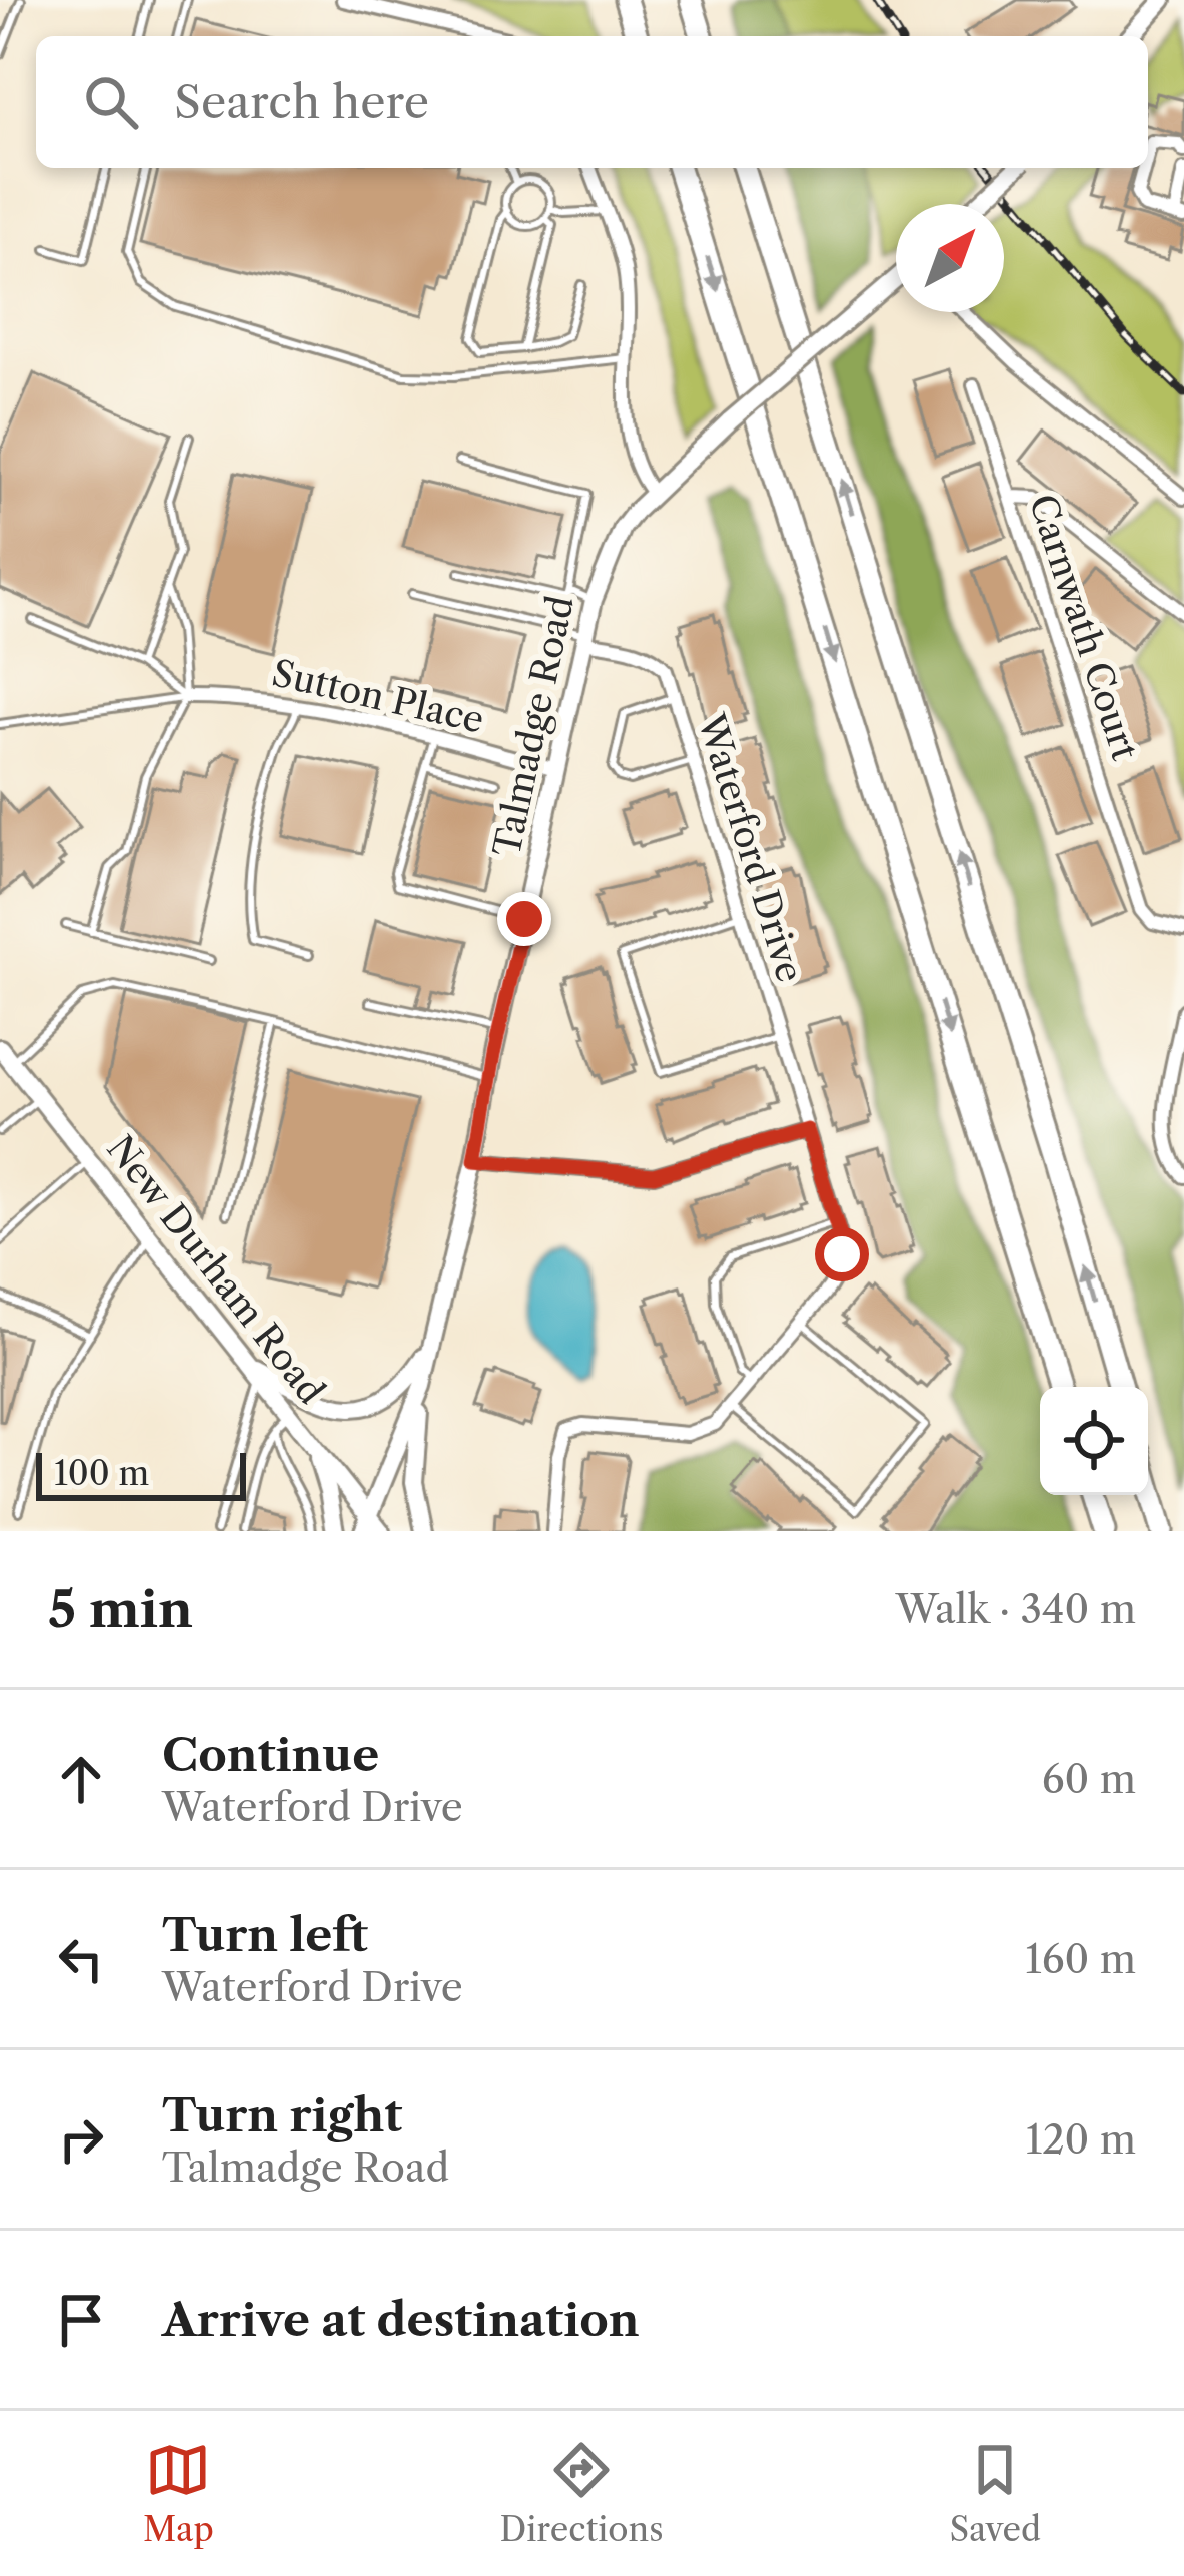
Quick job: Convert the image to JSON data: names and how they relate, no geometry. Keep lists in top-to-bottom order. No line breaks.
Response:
{"streets":{"street":["Carnwath Court","Sutton Place","Talmadge Road","Waterford Drive","New Durham Road"]},"crossings":[["Sutton Place","Talmadge Road"],["Talmadge Road","Waterford Drive"],["Talmadge Road","New Durham Road"]],"scale_bar":"100 m","north":"top right","page":{"search":"Search here","scale":"100 m","heading":["5 min","Walk · 340 m"],"list":[["Continue","Waterford Drive","60 m"],["Turn left","Waterford Drive","160 m"],["Turn right","Talmadge Road","120 m"],"Arrive at destination"],"nav":["Map","Directions","Saved"]}}
